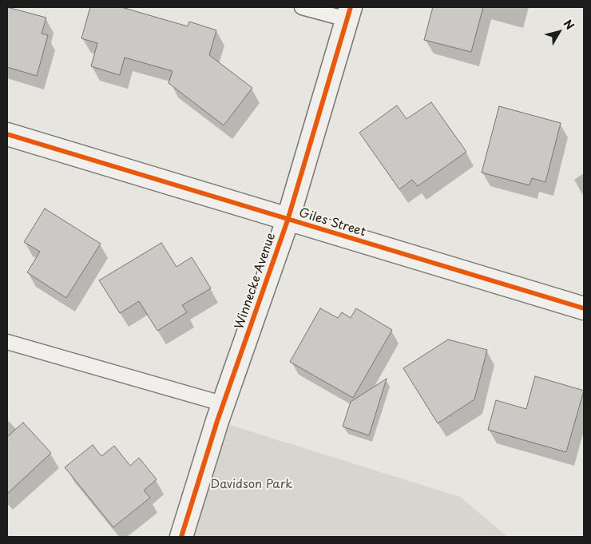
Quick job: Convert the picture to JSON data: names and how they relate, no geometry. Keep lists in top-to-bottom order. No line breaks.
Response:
{"streets":{"street":["Giles Street","Winnecke Avenue"]},"crossings":[["Giles Street","Winnecke Avenue"]],"parks":["Davidson Park"],"north":"top right"}
